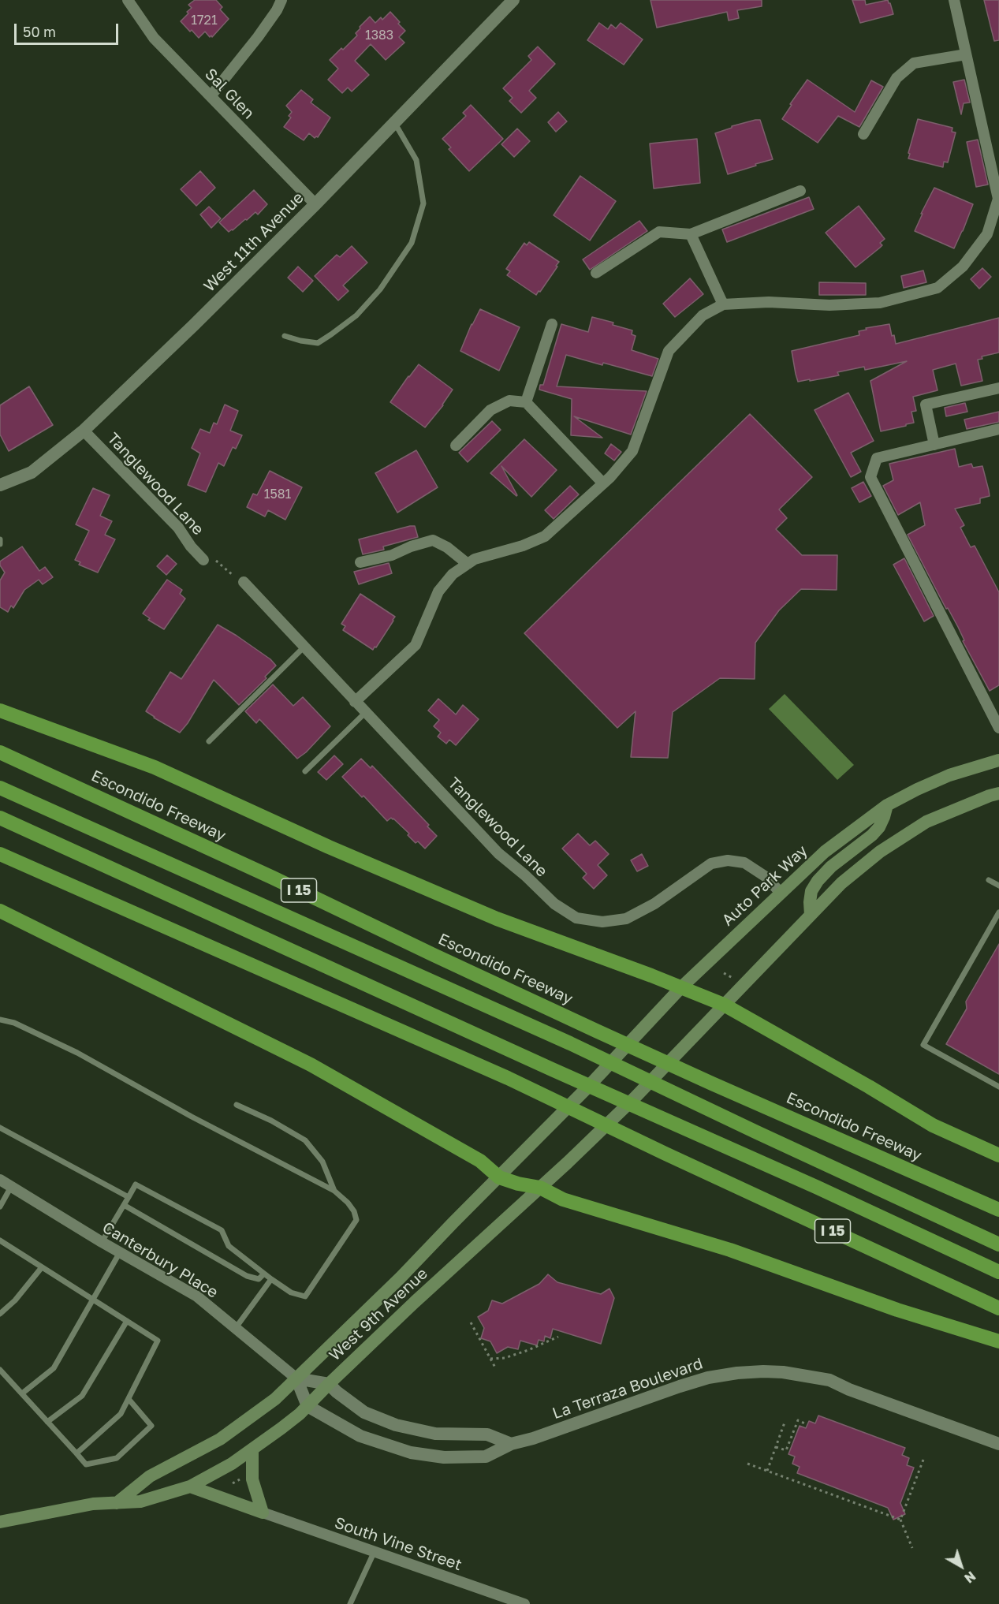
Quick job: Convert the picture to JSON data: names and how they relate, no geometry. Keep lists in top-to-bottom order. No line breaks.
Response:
{"streets":{"highway":["Escondido Freeway","I 15"],"main road":["Auto Park Way","West 9th Avenue"],"street":["Sal Glen","West 11th Avenue","Tanglewood Lane","Canterbury Place","La Terraza Boulevard","South Vine Street"]},"crossings":[["Sal Glen","West 11th Avenue"],["West 11th Avenue","Tanglewood Lane"],["Tanglewood Lane","Auto Park Way"],["Auto Park Way","West 9th Avenue"],["Canterbury Place","West 9th Avenue"],["West 9th Avenue","La Terraza Boulevard"]],"house_numbers":["1721","1383","1581"],"scale_bar":"50 m","north":"bottom right"}
